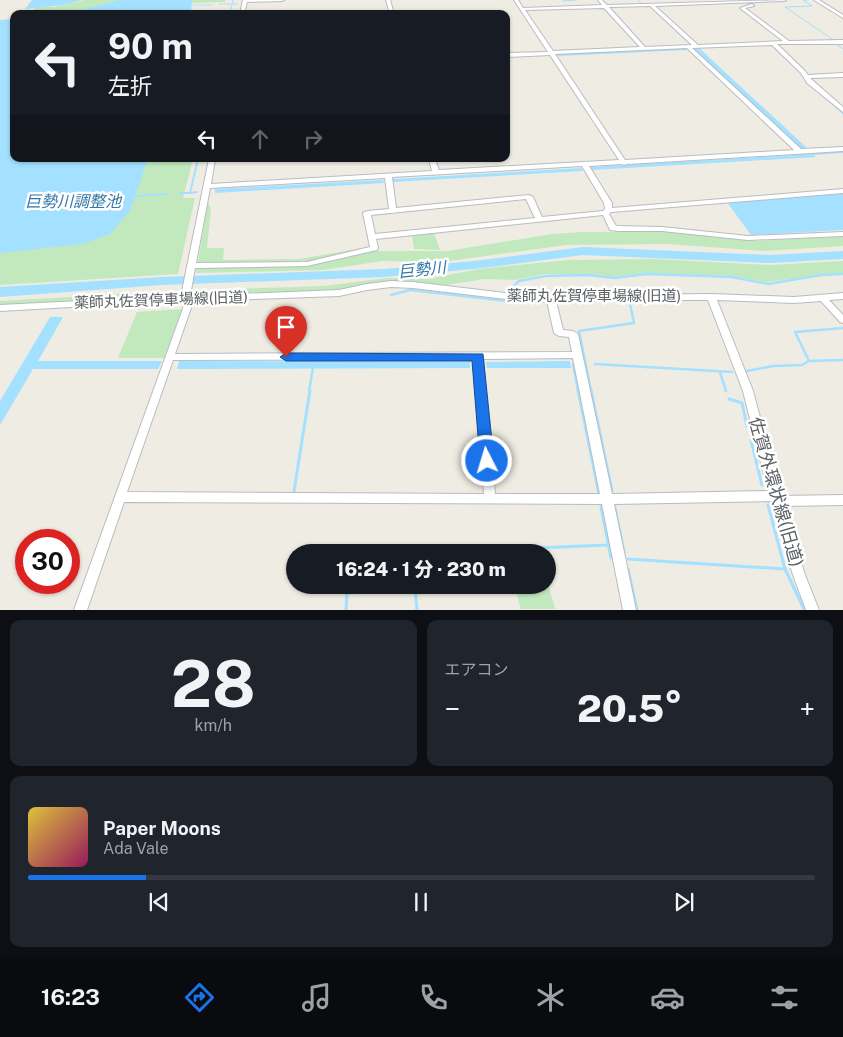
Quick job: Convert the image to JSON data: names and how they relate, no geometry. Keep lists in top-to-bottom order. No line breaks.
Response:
{"streets":{"street":["薬師丸佐賀停車場線(旧道)","佐賀外環状線(旧道)"]},"crossings":[["薬師丸佐賀停車場線(旧道)","佐賀外環状線(旧道)"]],"water":["巨勢川調整池","巨勢川"],"page":{"turn":["90 m","左折"],"limit":"30","trip":"16:24 · 1 分 · 230 m","tile":[["28","km/h"],"エアコン"],"heat":["−","20.5°","+"],"song":["Paper Moons","Ada Vale"],"tabs":"16:23"}}
